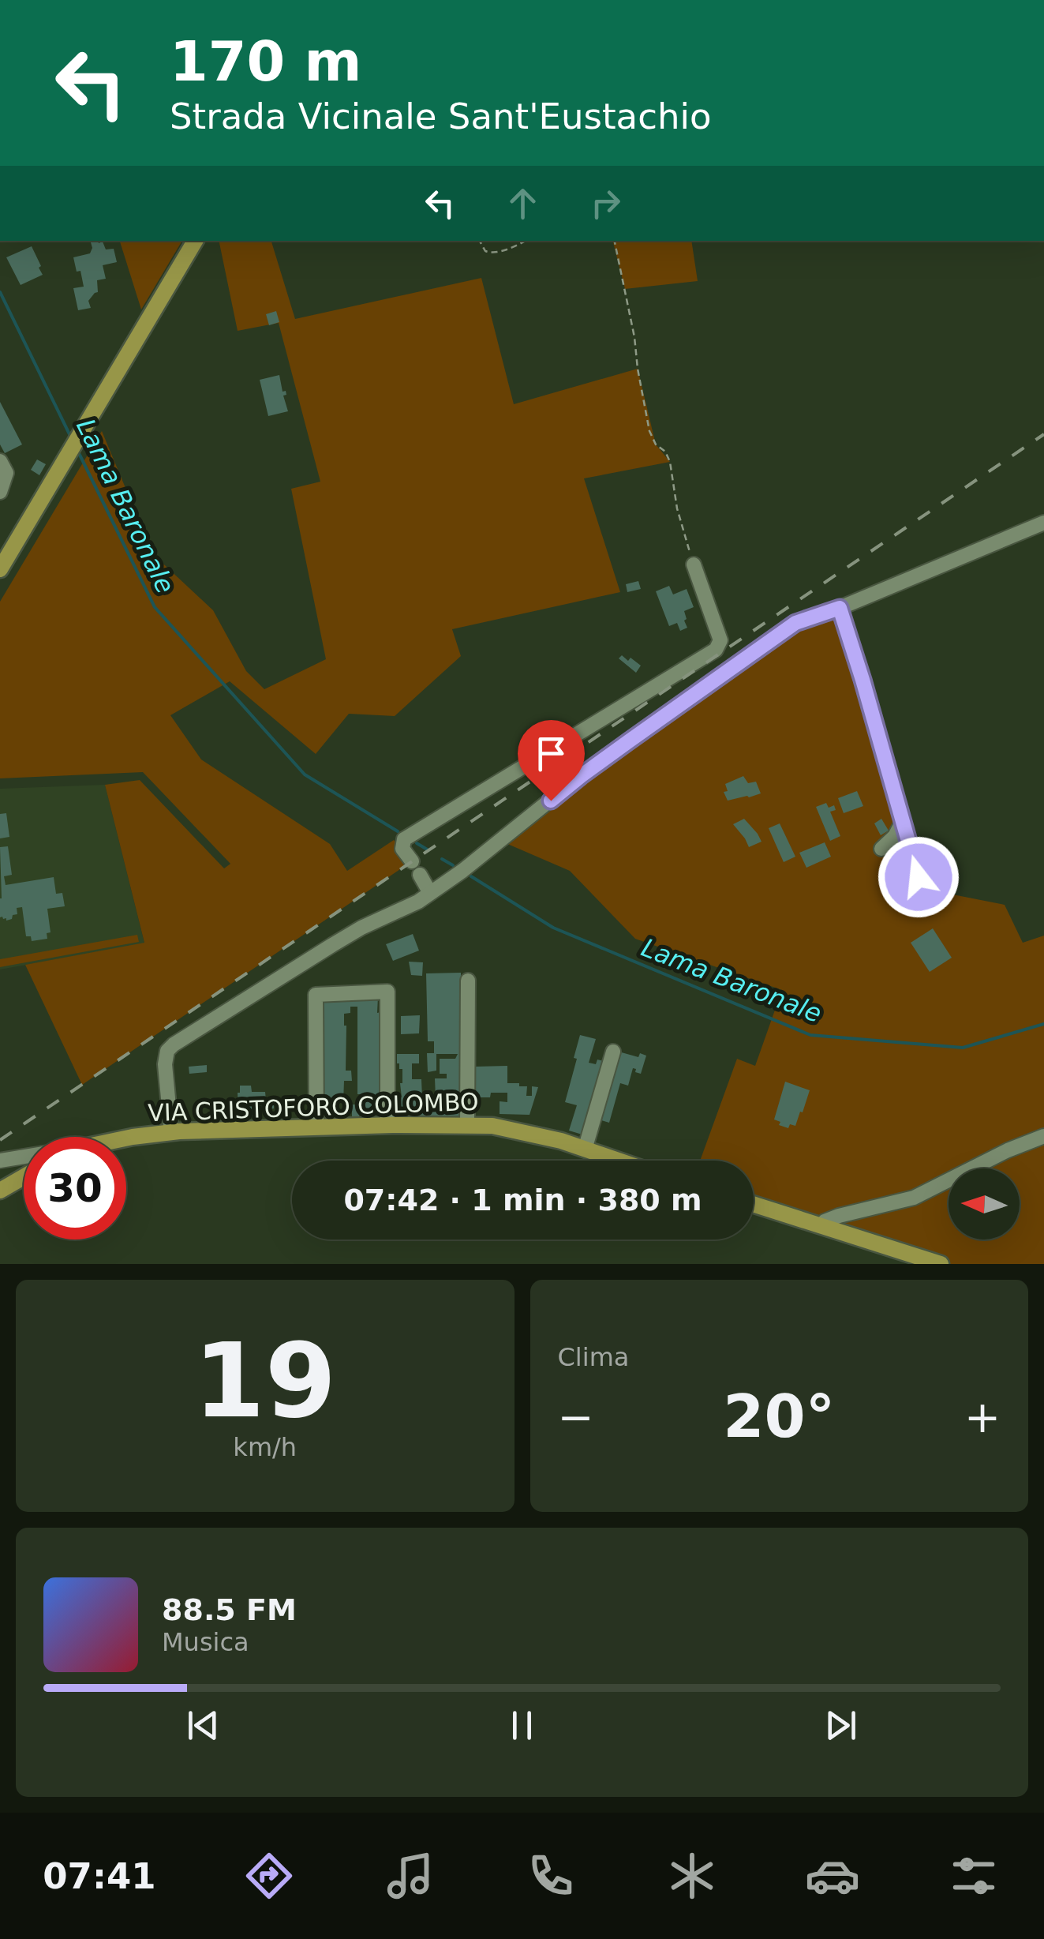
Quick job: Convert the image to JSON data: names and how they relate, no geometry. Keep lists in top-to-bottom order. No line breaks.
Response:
{"streets":{"main road":["VIA CRISTOFORO COLOMBO"]},"water":["Lama Baronale"],"north":"left","page":{"turn":["170 m","Strada Vicinale Sant'Eustachio"],"limit":"30","trip":"07:42 · 1 min · 380 m","tile":[["19","km/h"],"Clima"],"heat":["−","20°","+"],"song":["88.5 FM","Musica"],"tabs":"07:41"}}
